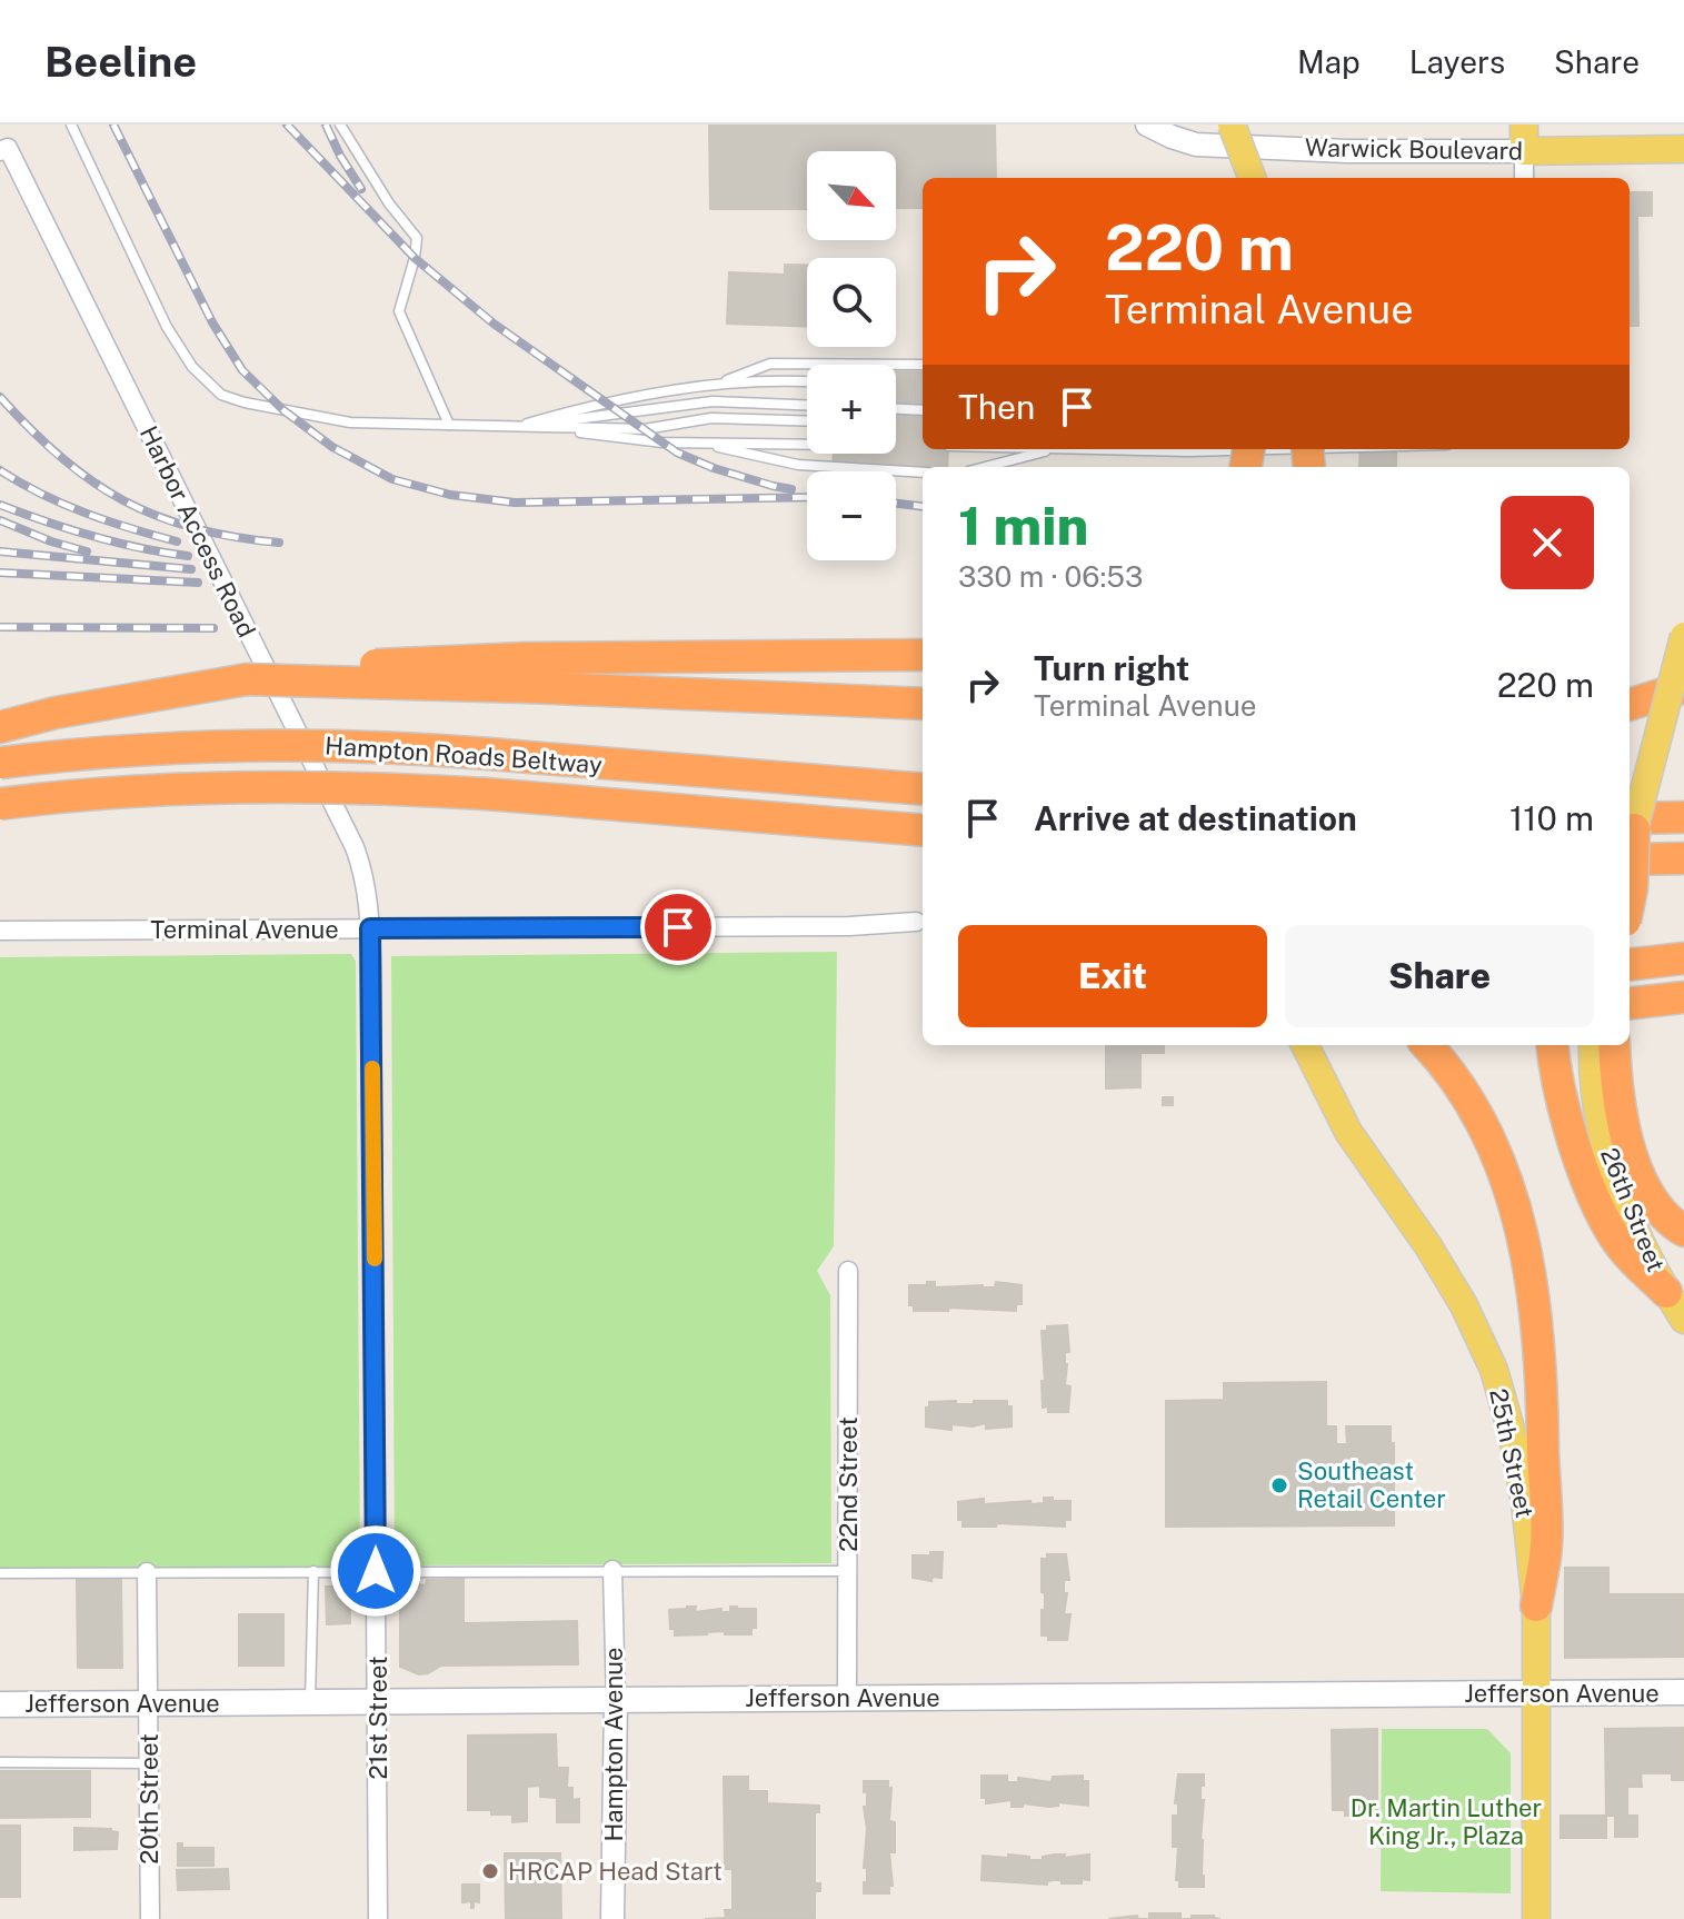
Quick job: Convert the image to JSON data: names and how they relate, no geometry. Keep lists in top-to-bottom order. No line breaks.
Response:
{"streets":{"highway":["Hampton Roads Beltway"],"main road":["Warwick Boulevard","26th Street","25th Street","Jefferson Avenue"],"street":["Harbor Access Road","Terminal Avenue","22nd Street","21st Street","Hampton Avenue","20th Street"]},"crossings":[["Harbor Access Road","Terminal Avenue"],["Harbor Access Road","21st Street"],["Terminal Avenue","21st Street"],["25th Street","Jefferson Avenue"],["22nd Street","Jefferson Avenue"],["Jefferson Avenue","21st Street"],["Jefferson Avenue","Hampton Avenue"],["Jefferson Avenue","20th Street"]],"parks":["Dr. Martin Luther King Jr., Plaza"],"places":["Southeast Retail Center","HRCAP Head Start"],"north":"bottom right","page":{"header":"Beeline","nav":["Map","Layers","Share"],"map_buttons":["+","−"],"turn":["220 m","Terminal Avenue"],"then":"Then","heading":["1 min","330 m · 06:53"],"list":[{"name":"Turn right","note":"Terminal Avenue","value":"220 m"},{"name":"Arrive at destination","value":"110 m"}],"buttons":["Exit","Share"]}}
